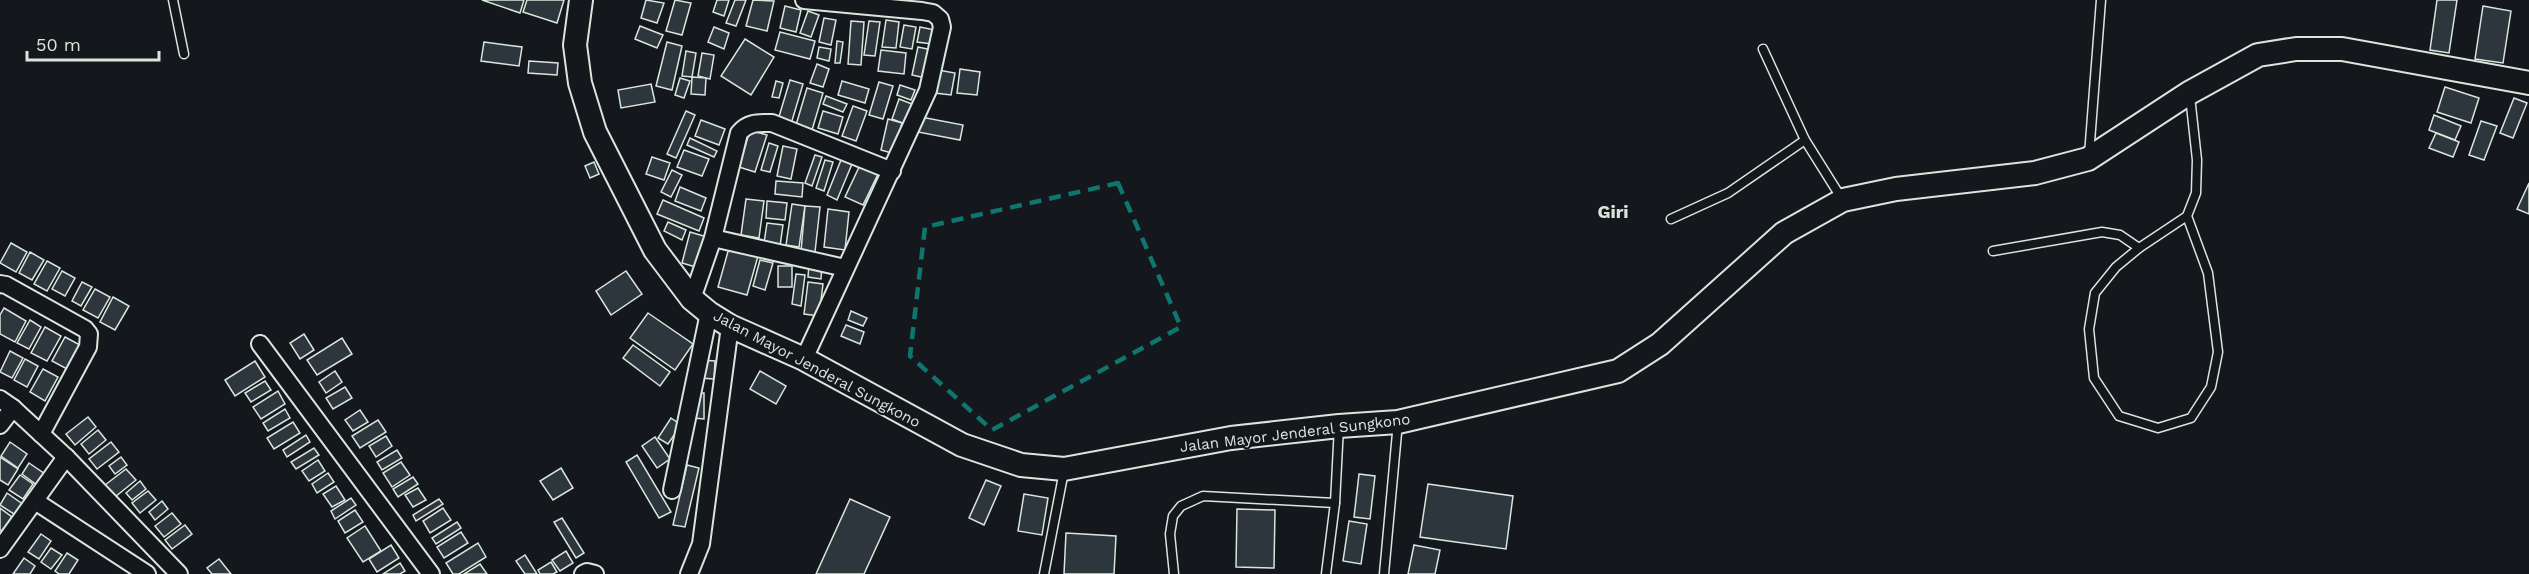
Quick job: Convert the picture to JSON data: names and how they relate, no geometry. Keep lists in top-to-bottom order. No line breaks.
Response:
{"streets":{"main road":["Jalan Mayor Jenderal Sungkono"]},"districts":["Giri"],"scale_bar":"50 m"}
